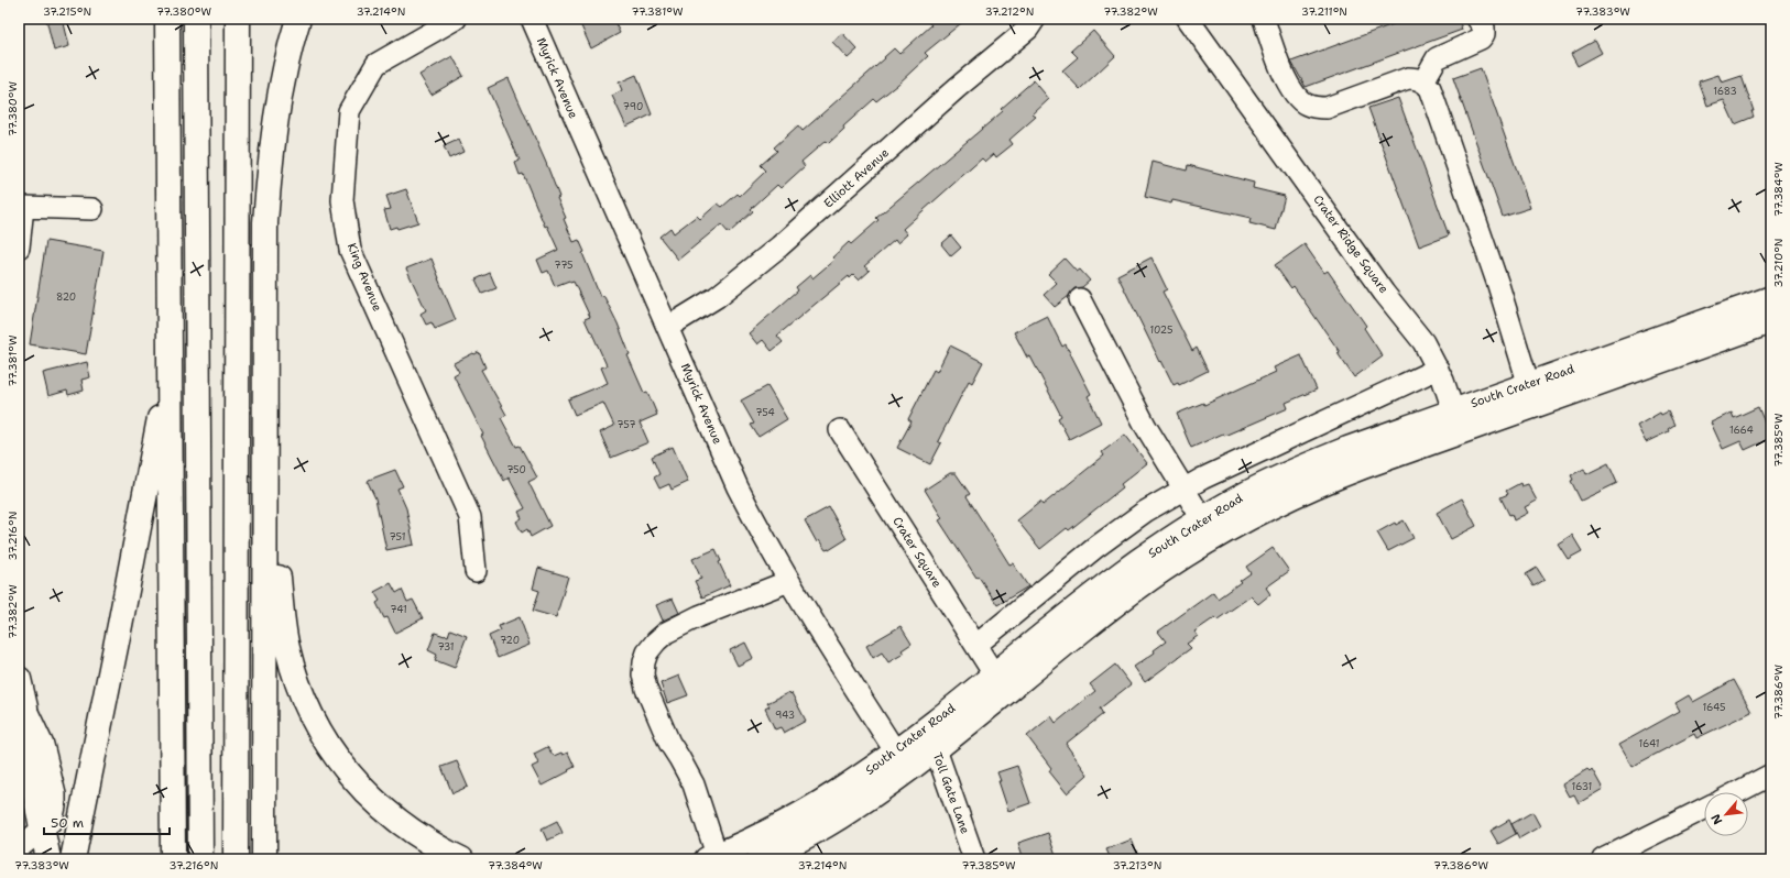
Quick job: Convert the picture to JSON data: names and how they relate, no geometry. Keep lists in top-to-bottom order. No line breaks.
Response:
{"streets":{"main road":["South Crater Road"],"street":["Myrick Avenue","Elliott Avenue","Crater Ridge Square","King Avenue","Crater Square","Toll Gate Lane"]},"crossings":[["Myrick Avenue","Elliott Avenue"],["Myrick Avenue","South Crater Road"],["Crater Ridge Square","South Crater Road"],["South Crater Road","Crater Square"],["South Crater Road","Toll Gate Lane"]],"house_numbers":["1683","790","775","820","1025","754","757","1664","750","751","741","720","731","1645","943","1641","1631"],"scale_bar":"50 m","north":"bottom left","coordinates":["37.215°N","77.380°W","37.214°N","77.381°W","37.212°N","77.382°W","37.211°N","77.383°W","77.384°W","37.210°N","77.385°W","37.216°N","77.386°W","37.213°N"]}
